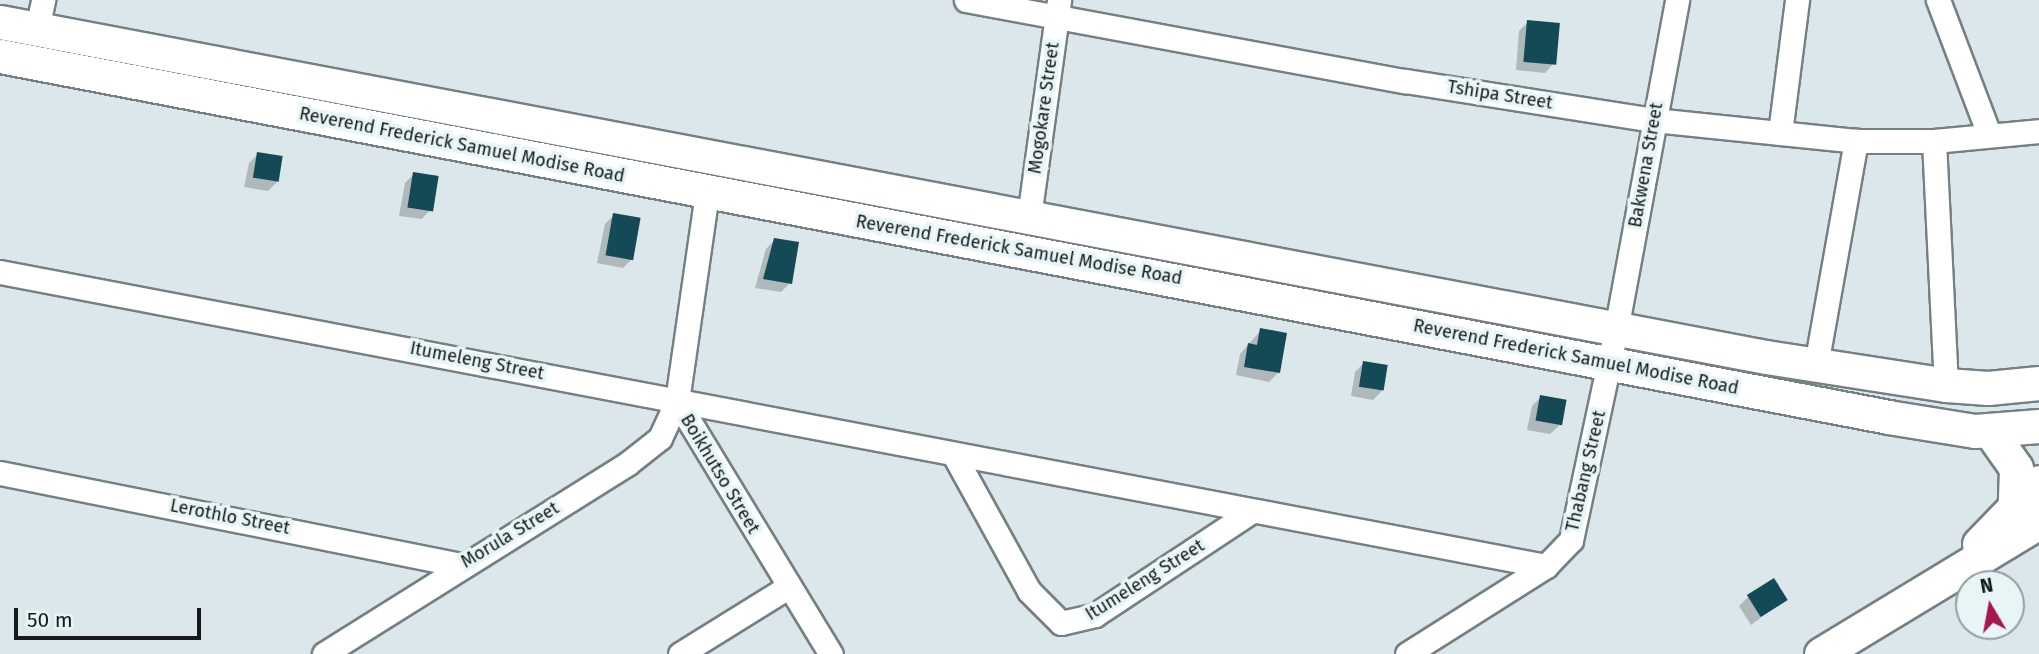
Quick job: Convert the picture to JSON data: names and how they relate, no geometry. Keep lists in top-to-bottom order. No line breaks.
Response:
{"streets":{"main road":["Reverend Frederick Samuel Modise Road"],"street":["Tshipa Street","Mogokare Street","Bakwena Street","Itumeleng Street","Thabang Street","Boikhutso Street","Lerothlo Street","Morula Street"]},"crossings":[["Tshipa Street","Mogokare Street"],["Tshipa Street","Bakwena Street"],["Mogokare Street","Reverend Frederick Samuel Modise Road"],["Reverend Frederick Samuel Modise Road","Bakwena Street"],["Reverend Frederick Samuel Modise Road","Thabang Street"],["Reverend Frederick Samuel Modise Road","Boikhutso Street"],["Bakwena Street","Thabang Street"],["Itumeleng Street","Thabang Street"],["Itumeleng Street","Boikhutso Street"],["Itumeleng Street","Morula Street"],["Boikhutso Street","Morula Street"],["Lerothlo Street","Morula Street"]],"scale_bar":"50 m","north":"top"}
